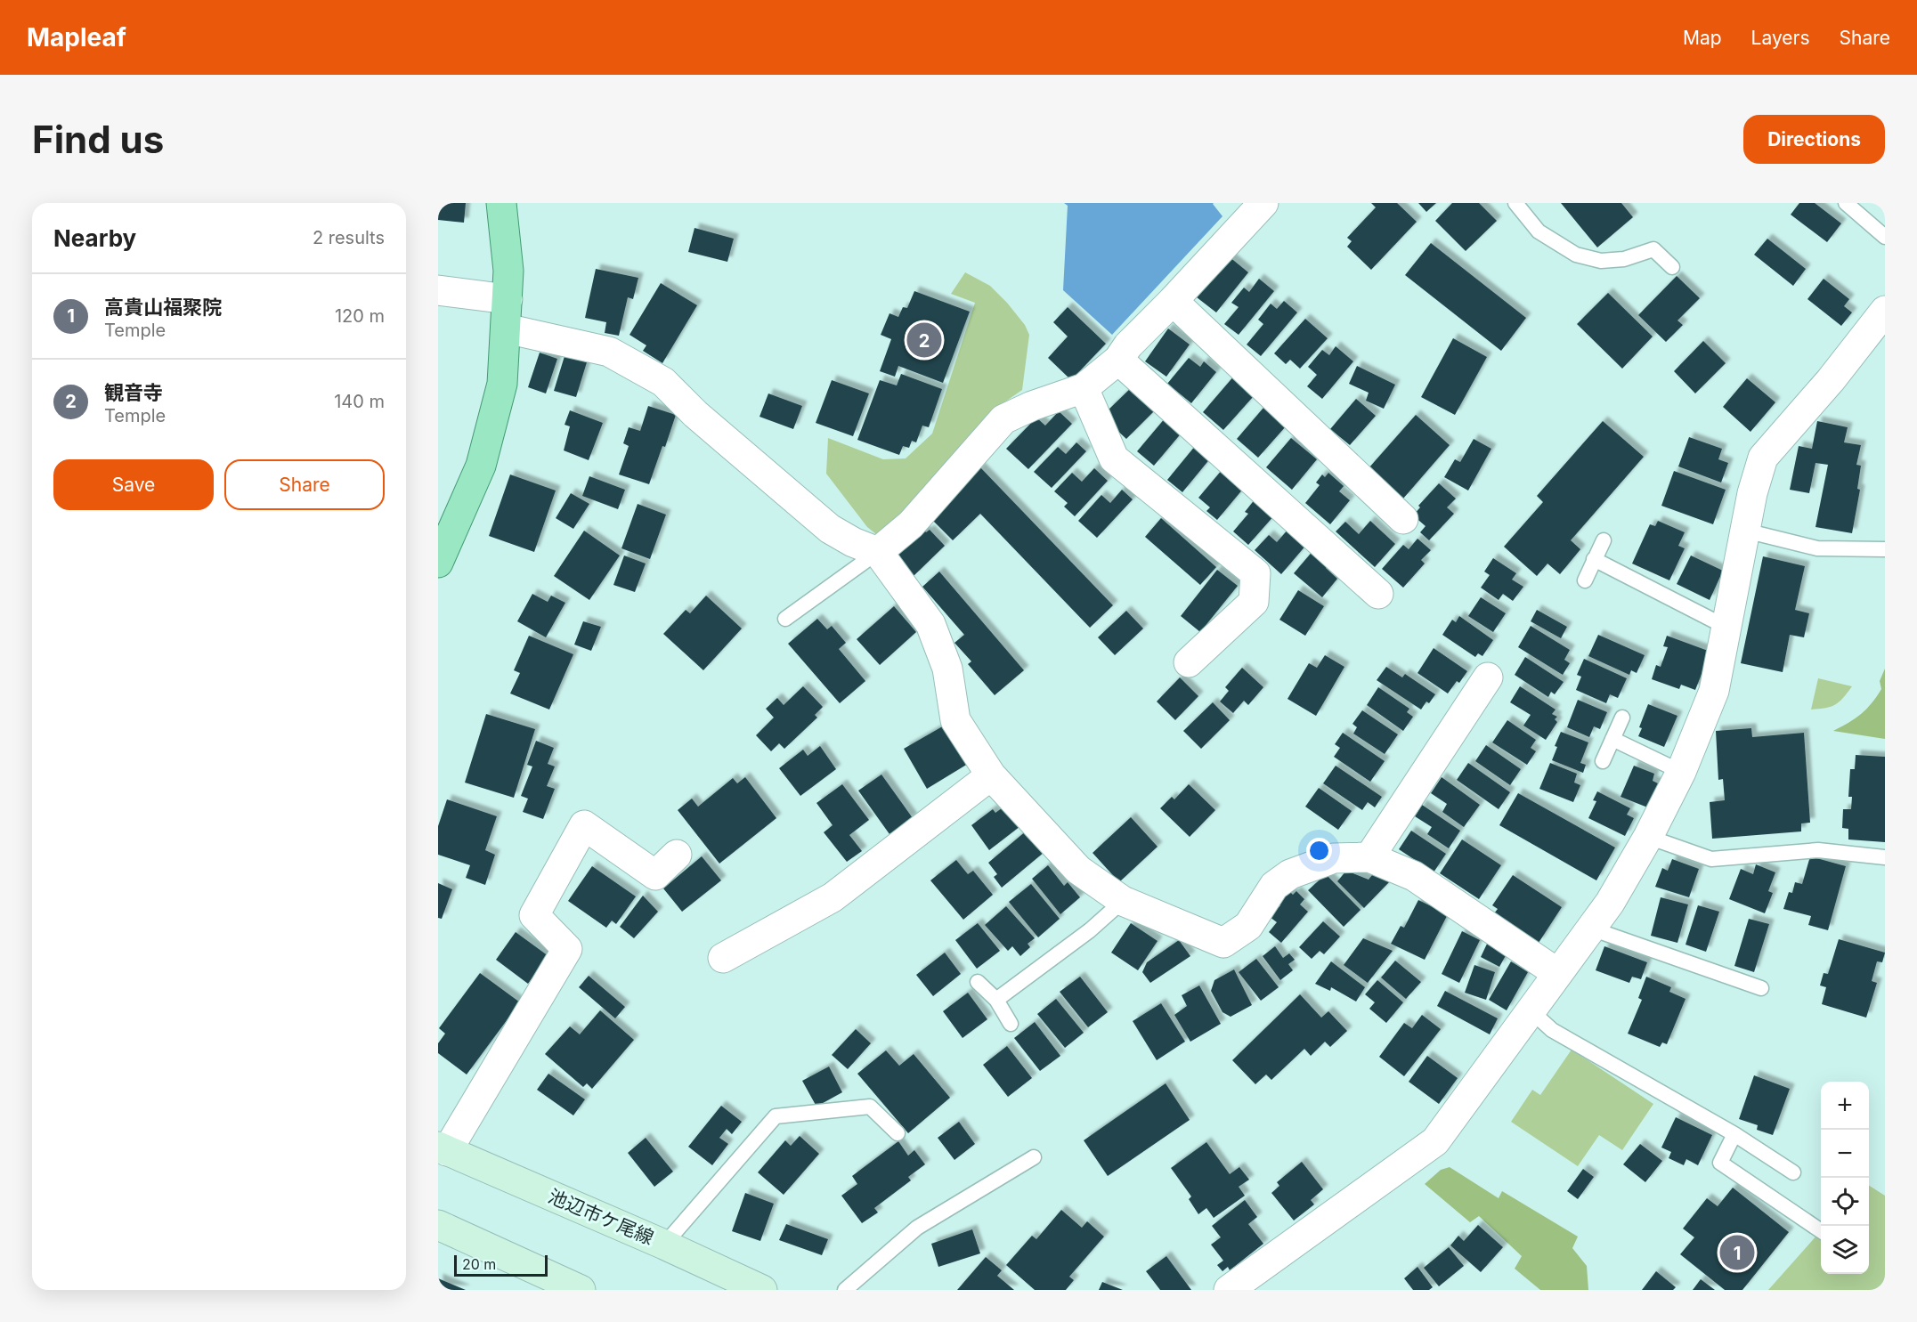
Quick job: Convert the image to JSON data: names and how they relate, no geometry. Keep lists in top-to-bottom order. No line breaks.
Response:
{"streets":{"street":["池辺市ケ尾線"]},"scale_bar":"20 m","page":{"header":"Mapleaf","nav":["Map","Layers","Share"],"buttons":["Directions",["Save","Share"]],"title":"Find us","heading":["Nearby","2 results"],"list":[{"mark":"1","name":"高貴山福聚院","note":"Temple","value":"120 m"},{"mark":"2","name":"観音寺","note":"Temple","value":"140 m"}],"pins":["2","1"],"map_buttons":["+","−"],"scale":"20 m"}}
